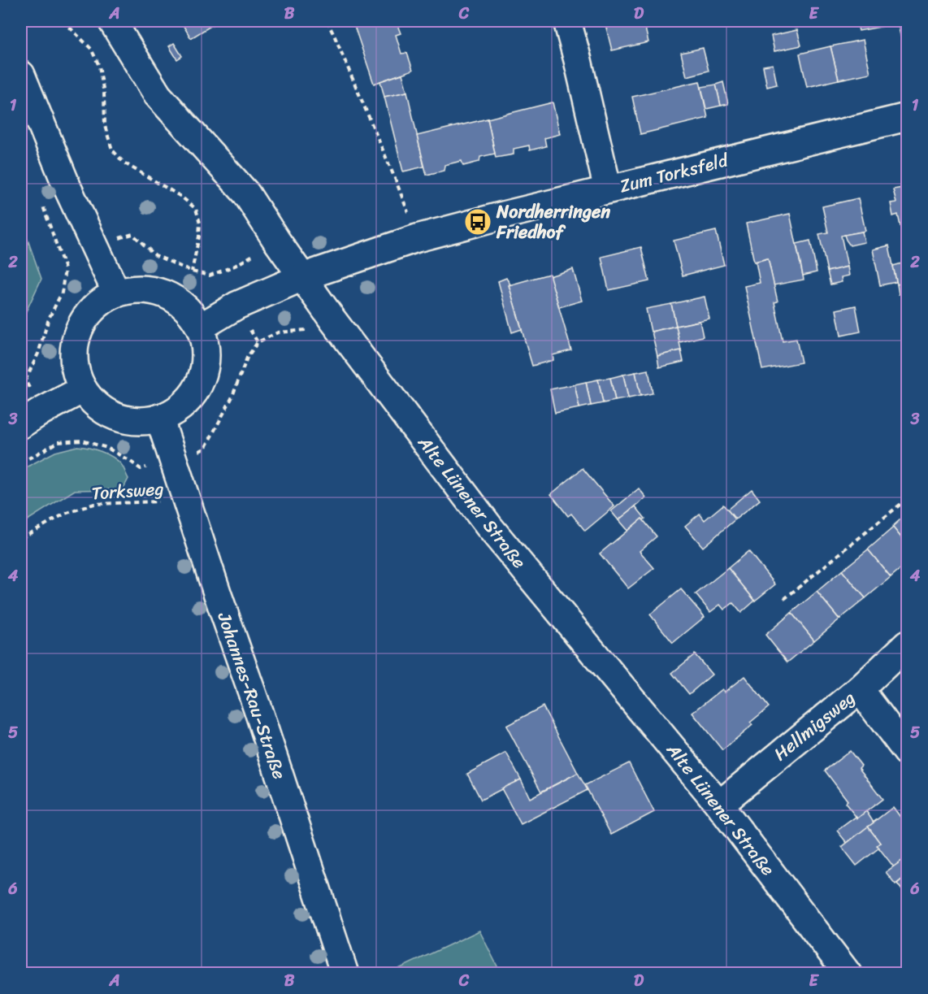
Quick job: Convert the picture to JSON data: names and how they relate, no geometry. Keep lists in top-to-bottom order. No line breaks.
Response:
{"streets":{"street":["Zum Torksfeld","Alte Lünener Straße","Johannes-Rau-Straße","Hellmigsweg"],"path":["Torksweg"]},"crossings":[["Zum Torksfeld","Alte Lünener Straße"],["Zum Torksfeld","Johannes-Rau-Straße"],["Torksweg","Johannes-Rau-Straße"],["Alte Lünener Straße","Hellmigsweg"]],"places":{"bus stop":["Nordherringen Friedhof"]},"grid":{"columns":["A","B","C","D","E"],"rows":["1","2","3","4","5","6"]}}
